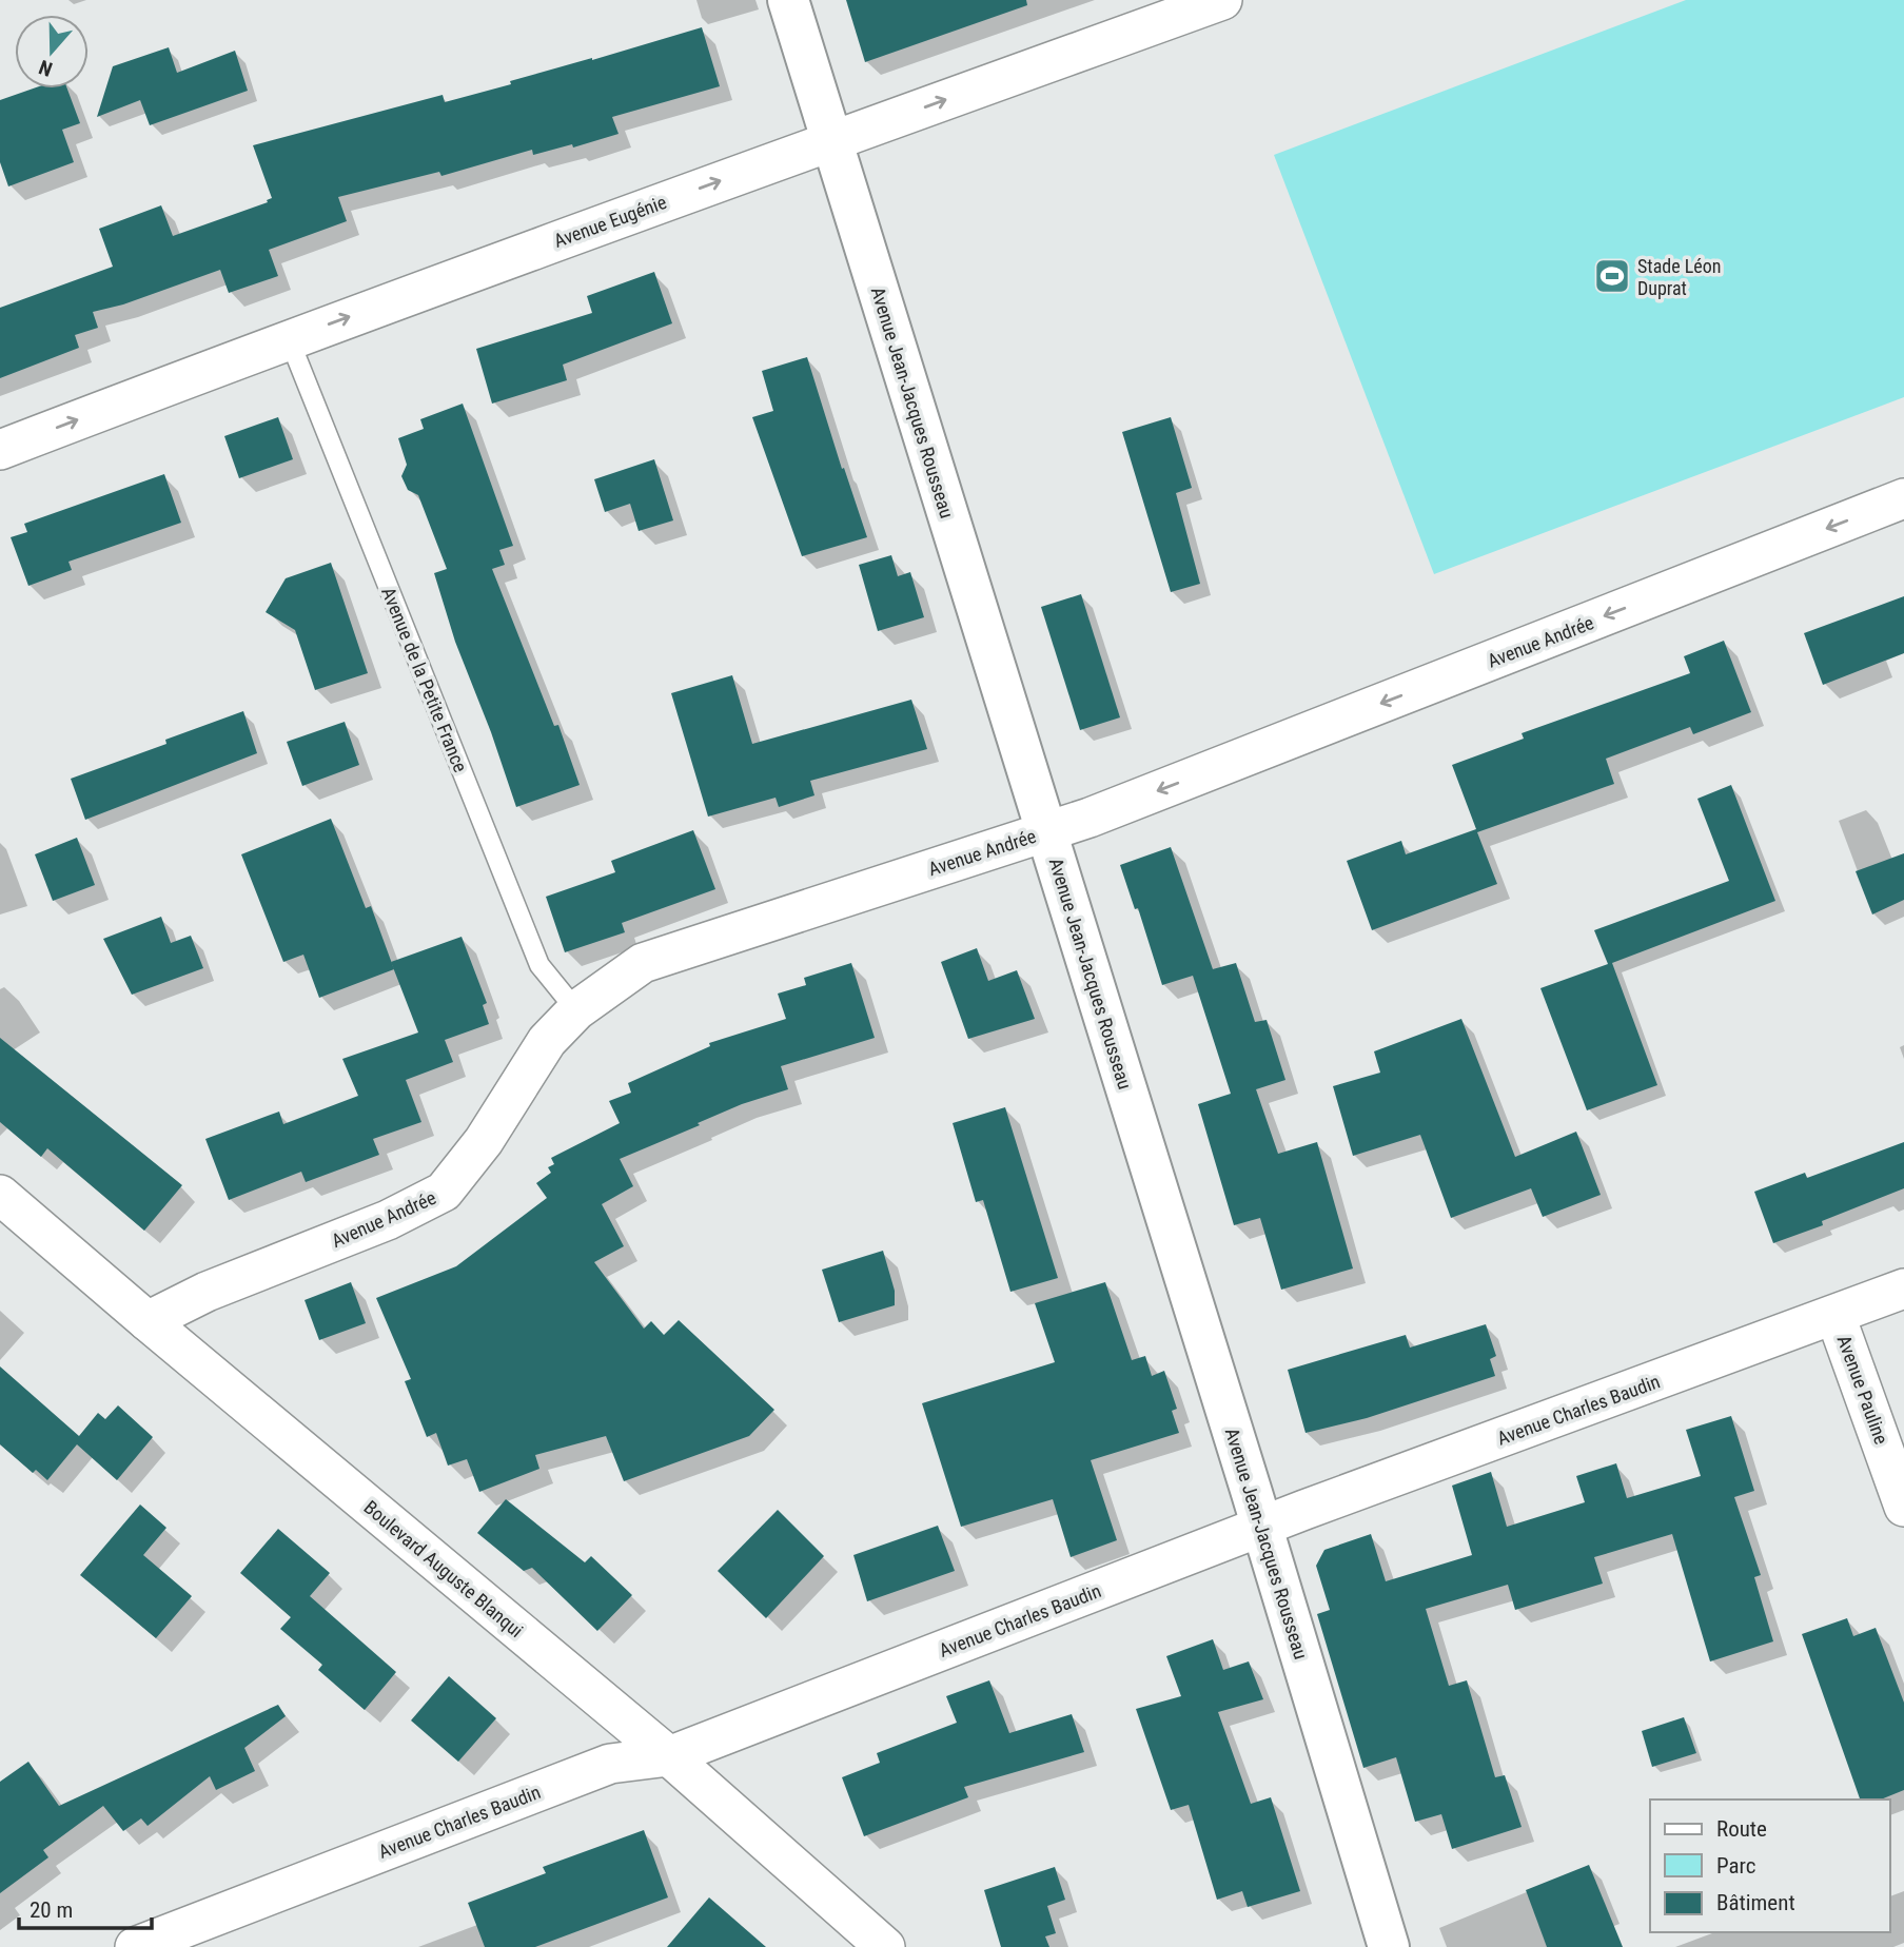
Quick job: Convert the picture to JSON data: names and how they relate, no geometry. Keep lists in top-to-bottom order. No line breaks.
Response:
{"streets":{"street":["Avenue Eugénie","Avenue Jean-Jacques Rousseau","Avenue Andrée","Avenue Pauline","Avenue Charles Baudin","Boulevard Auguste Blanqui"],"lane":["Avenue de la Petite France"]},"crossings":[["Avenue Eugénie","Avenue Jean-Jacques Rousseau"],["Avenue Eugénie","Avenue de la Petite France"],["Avenue Jean-Jacques Rousseau","Avenue Andrée"],["Avenue Jean-Jacques Rousseau","Avenue Charles Baudin"],["Avenue Andrée","Avenue de la Petite France"],["Avenue Andrée","Boulevard Auguste Blanqui"],["Avenue Pauline","Avenue Charles Baudin"],["Avenue Charles Baudin","Boulevard Auguste Blanqui"]],"one_way":["Avenue Eugénie","Avenue Andrée"],"places":{"sports":["Stade Léon Duprat"]},"legend":["Route","Parc","Bâtiment"],"scale_bar":"20 m","north":"bottom"}
